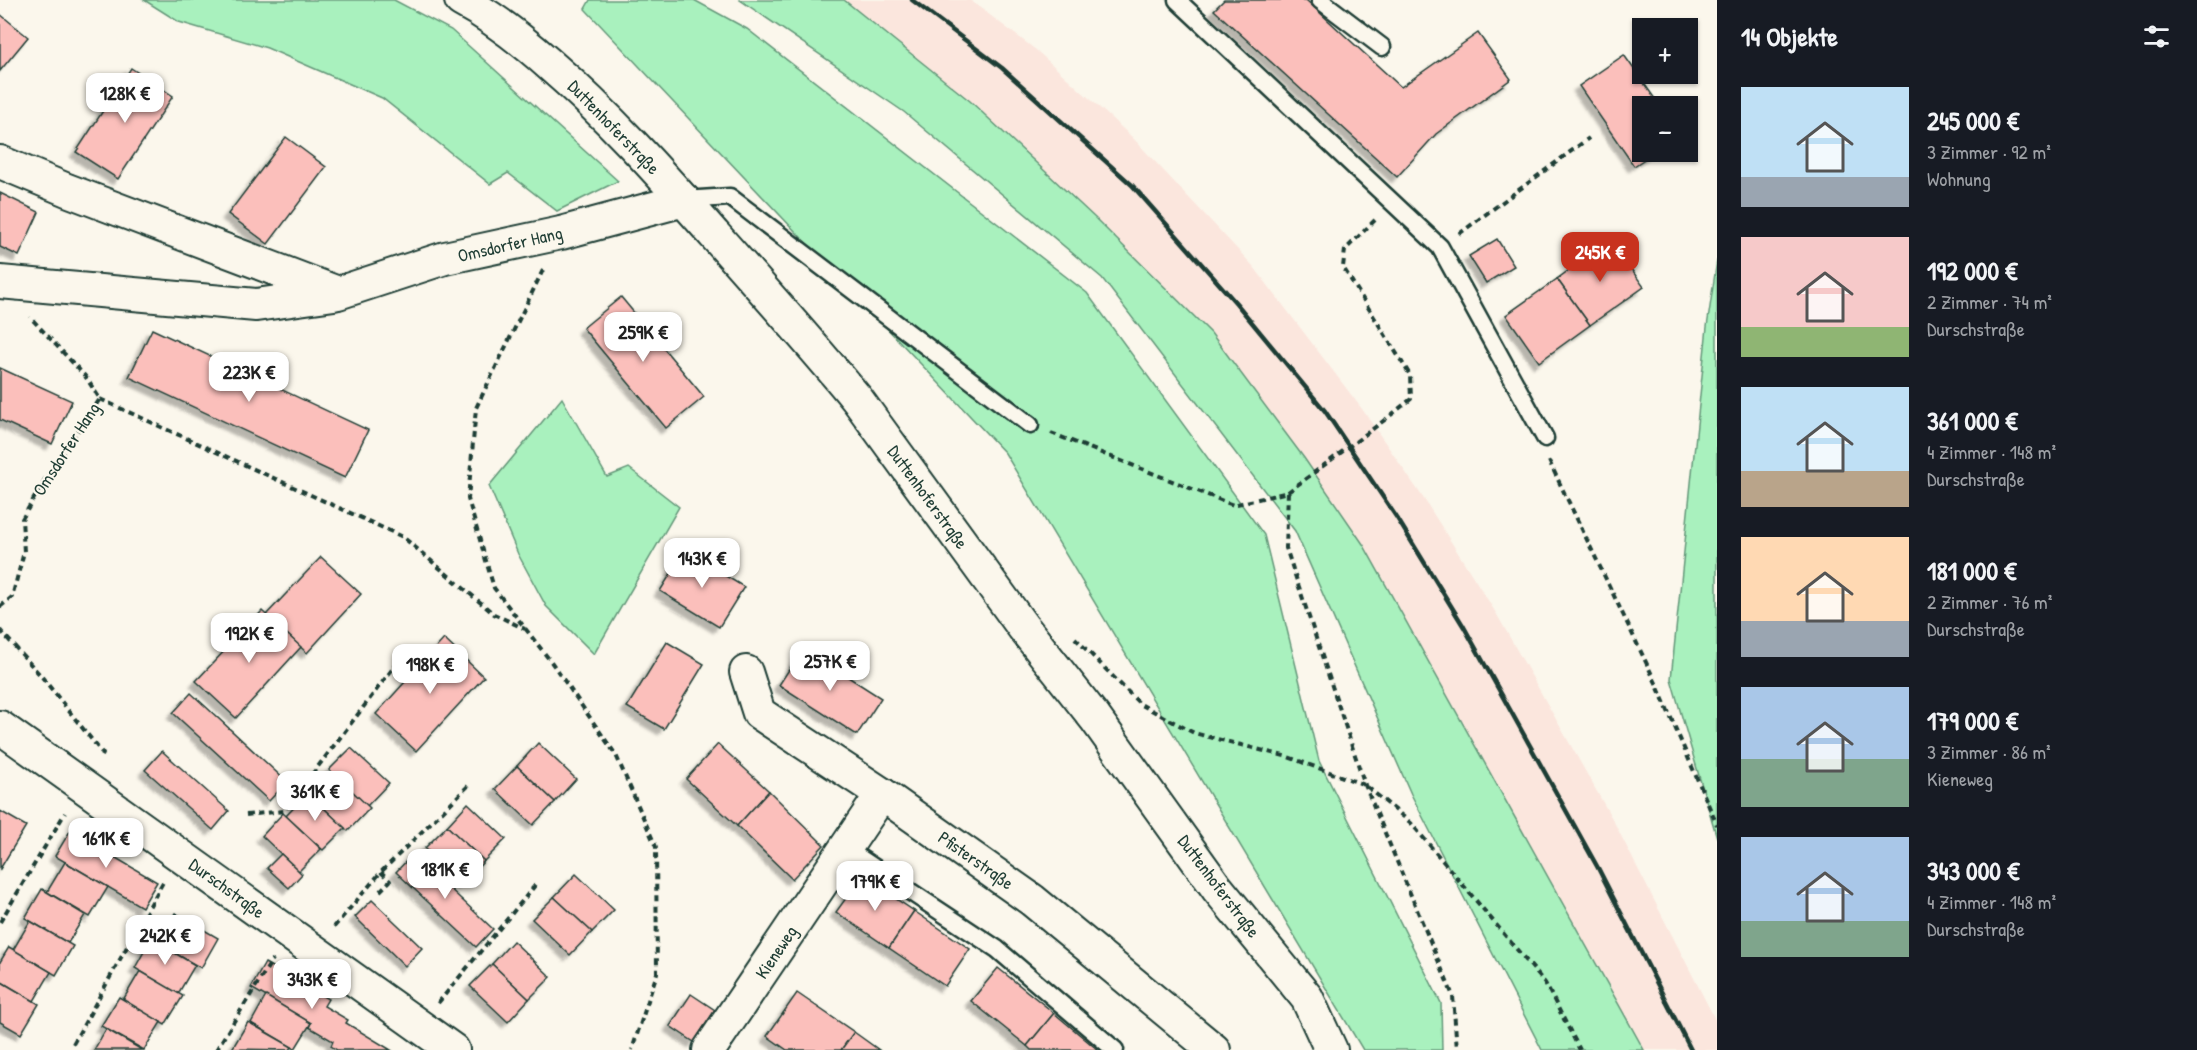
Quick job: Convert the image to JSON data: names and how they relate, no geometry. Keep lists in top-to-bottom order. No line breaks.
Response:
{"streets":{"street":["Duttenhoferstraße","Omsdorfer Hang","Pfisterstraße","Durschstraße","Kieneweg"]},"crossings":[["Duttenhoferstraße","Omsdorfer Hang"],["Pfisterstraße","Kieneweg"]],"page":{"heading":"14 Objekte","map_buttons":["+","−"],"list":[{"name":"245 000 €","note":"3 Zimmer · 92 m² · Wohnung"},{"name":"192 000 €","note":"2 Zimmer · 74 m² · Durschstraße"},{"name":"361 000 €","note":"4 Zimmer · 148 m² · Durschstraße"},{"name":"181 000 €","note":"2 Zimmer · 76 m² · Durschstraße"},{"name":"179 000 €","note":"3 Zimmer · 86 m² · Kieneweg"},{"name":"343 000 €","note":"4 Zimmer · 148 m² · Durschstraße"}],"price":["128K €","245K €","259K €","223K €","143K €","192K €","257K €","198K €","361K €","161K €","181K €","179K €","242K €","343K €"]}}
